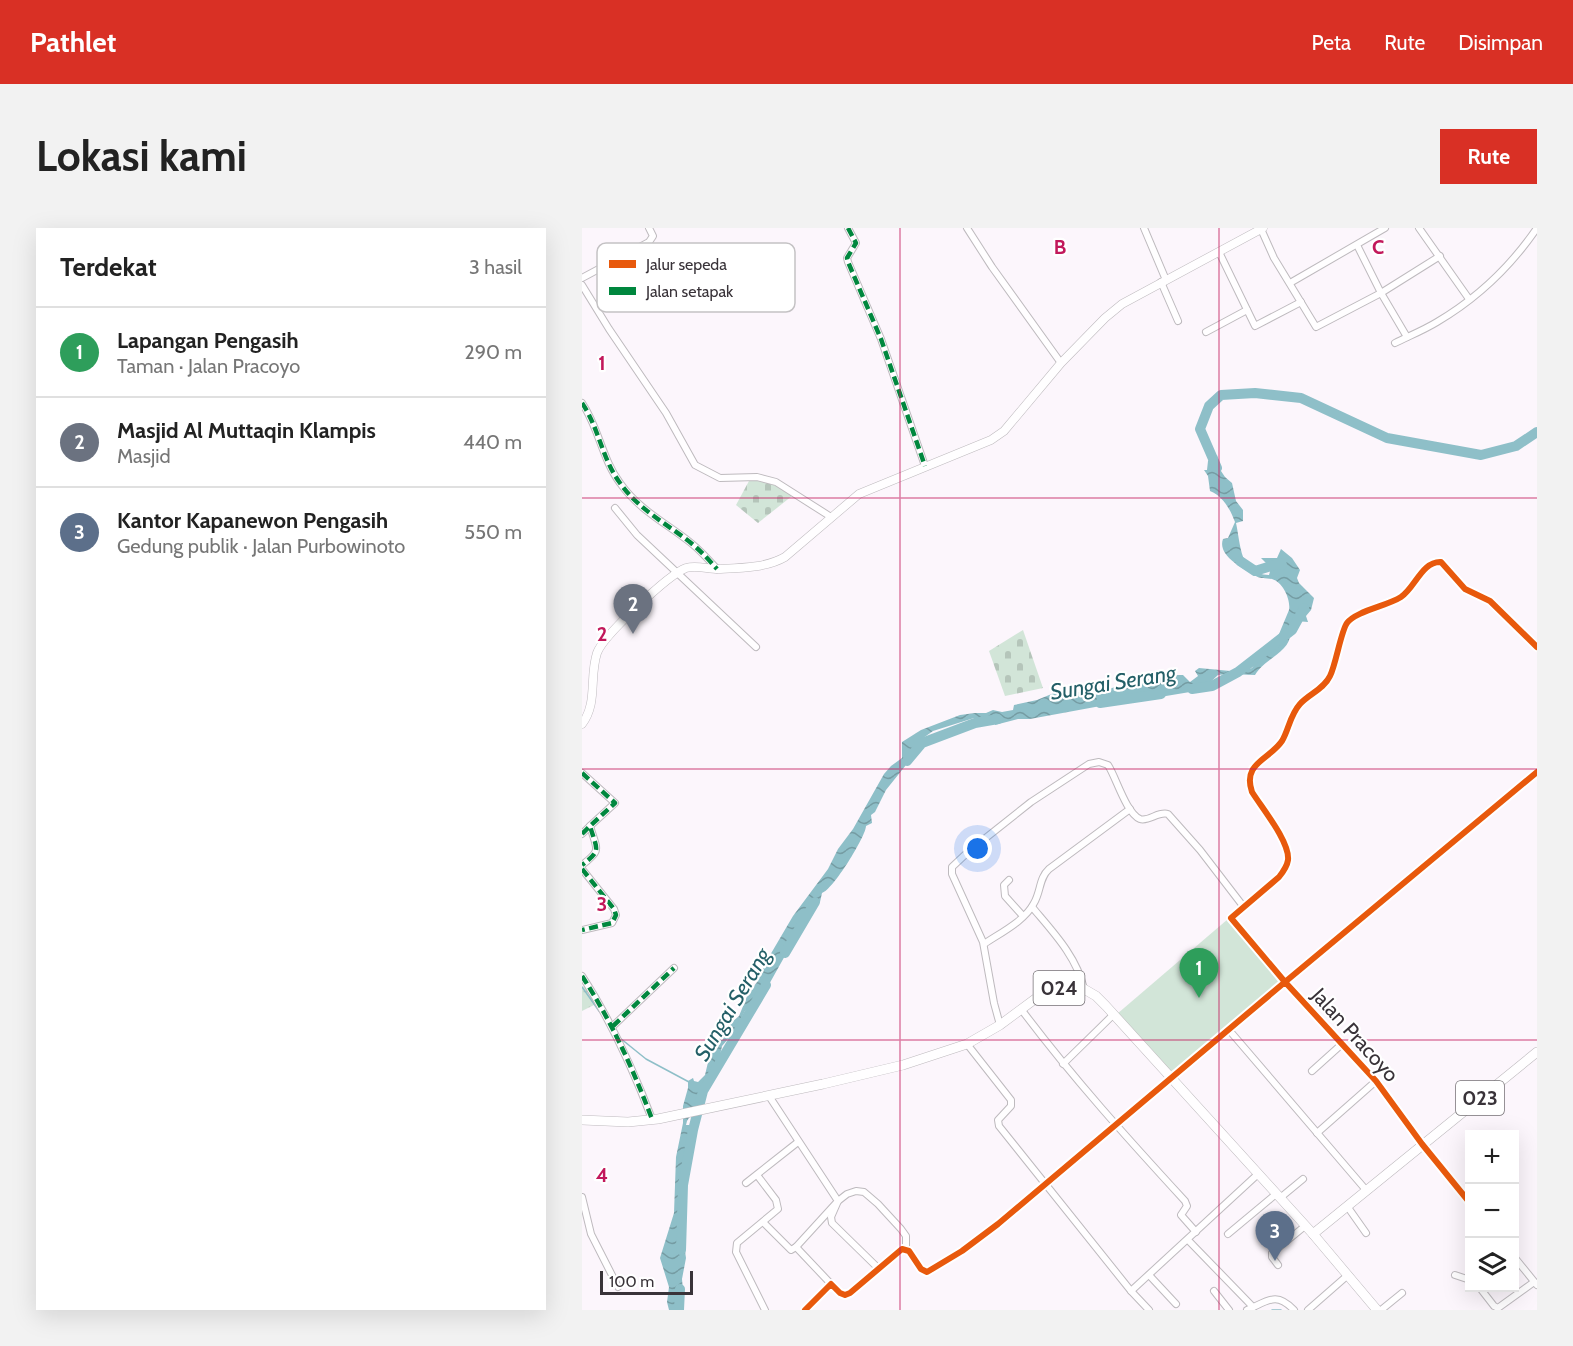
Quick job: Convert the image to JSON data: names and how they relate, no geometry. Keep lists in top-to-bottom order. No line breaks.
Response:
{"streets":{"main road":["024","023"],"street":["Jalan Pracoyo"]},"crossings":[["024","Jalan Pracoyo"],["024","023"],["Jalan Pracoyo","023"]],"water":["Sungai Serang"],"legend":["Jalur sepeda","Jalan setapak"],"scale_bar":"100 m","page":{"header":"Pathlet","nav":["Peta","Rute","Disimpan"],"buttons":"Rute","title":"Lokasi kami","heading":["Terdekat","3 hasil"],"list":[{"mark":"1","name":"Lapangan Pengasih","note":"Taman · Jalan Pracoyo","value":"290 m"},{"mark":"2","name":"Masjid Al Muttaqin Klampis","note":"Masjid","value":"440 m"},{"mark":"3","name":"Kantor Kapanewon Pengasih","note":"Gedung publik · Jalan Purbowinoto","value":"550 m"}],"pins":["2","1","3"],"map_buttons":["+","−"],"scale":"100 m"},"grid":{"columns":["B","C"],"rows":["1","2","3","4"]}}
